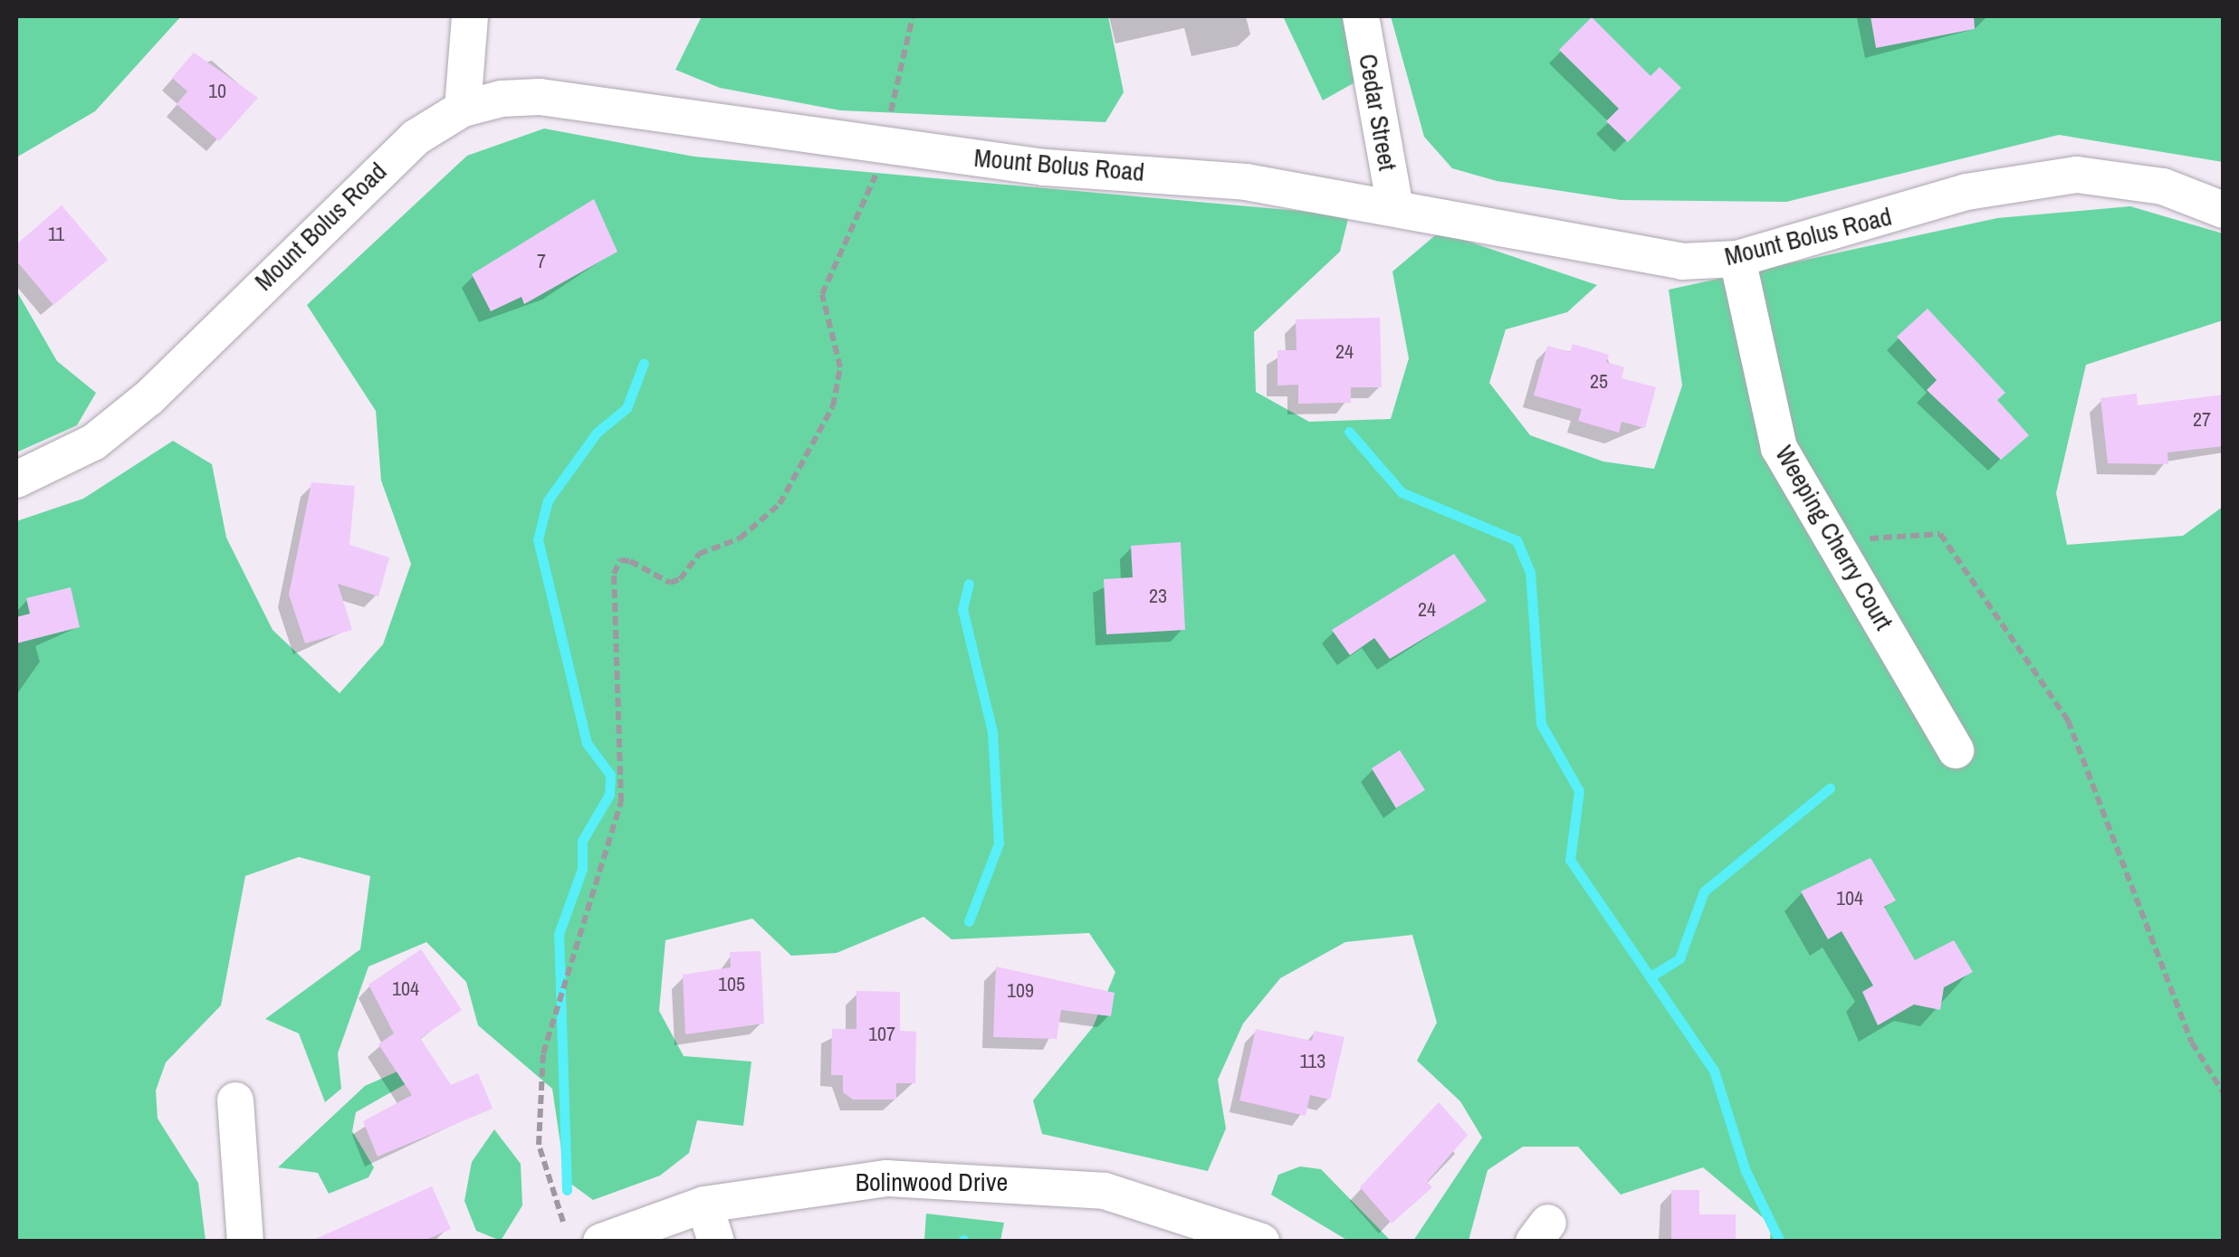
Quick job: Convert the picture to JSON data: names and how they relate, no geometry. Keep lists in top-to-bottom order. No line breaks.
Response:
{"streets":{"street":["Cedar Street","Mount Bolus Road","Weeping Cherry Court","Bolinwood Drive"]},"crossings":[["Cedar Street","Mount Bolus Road"],["Mount Bolus Road","Weeping Cherry Court"]],"house_numbers":["10","11","7","24","25","27","23","24","104","105","104","109","107","113"]}
